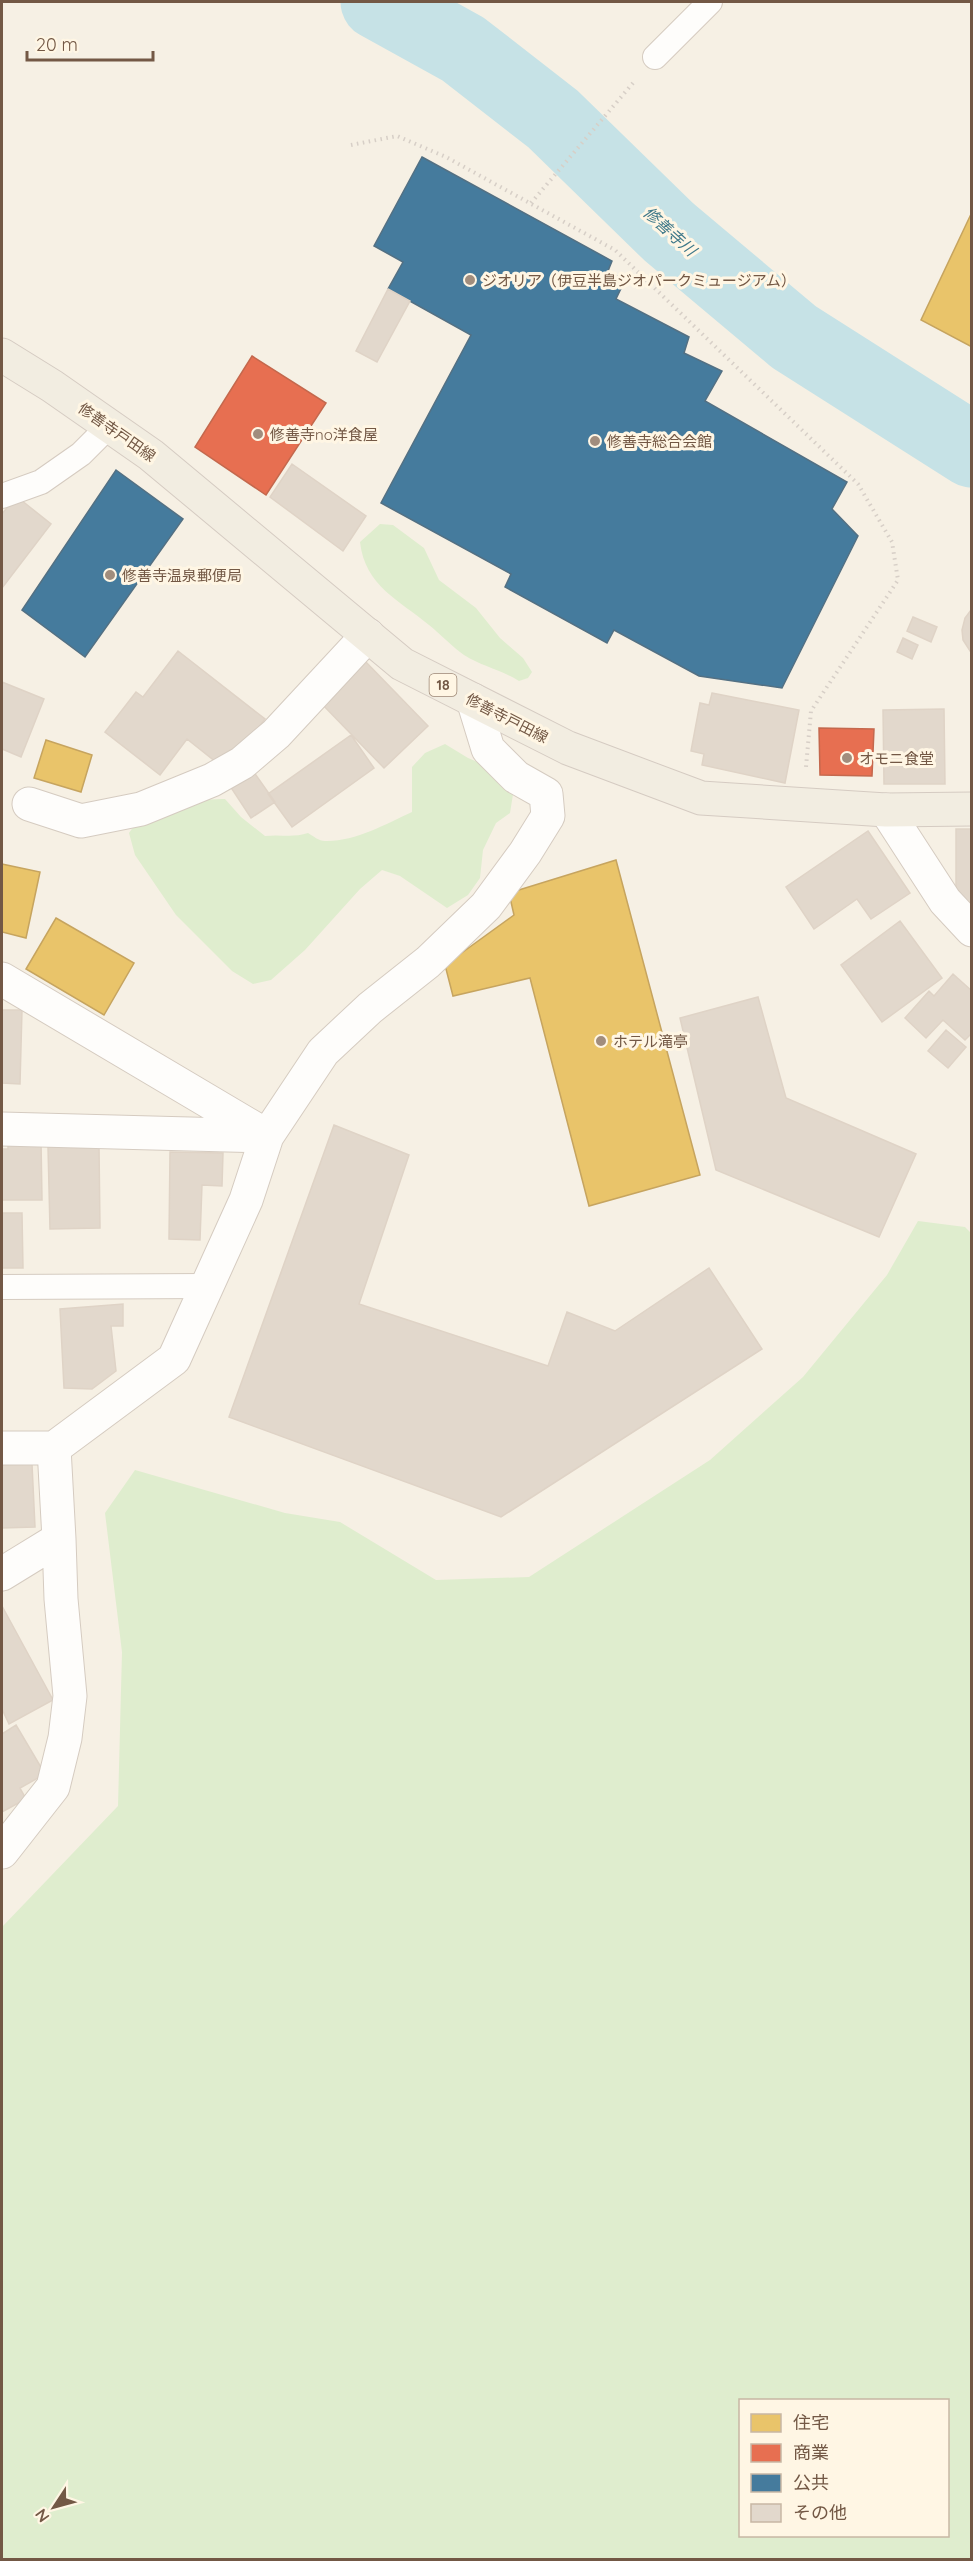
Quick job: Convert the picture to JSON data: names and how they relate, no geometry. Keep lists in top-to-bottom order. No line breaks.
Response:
{"streets":{"main road":["修善寺戸田線","18"]},"water":["修善寺川"],"places":["ジオリア（伊豆半島ジオパークミュージアム）","修善寺no洋食屋","修善寺総合会館","修善寺温泉郵便局","オモニ食堂","ホテル滝亭"],"legend":["住宅","商業","公共","その他"],"scale_bar":"20 m","north":"bottom left"}
